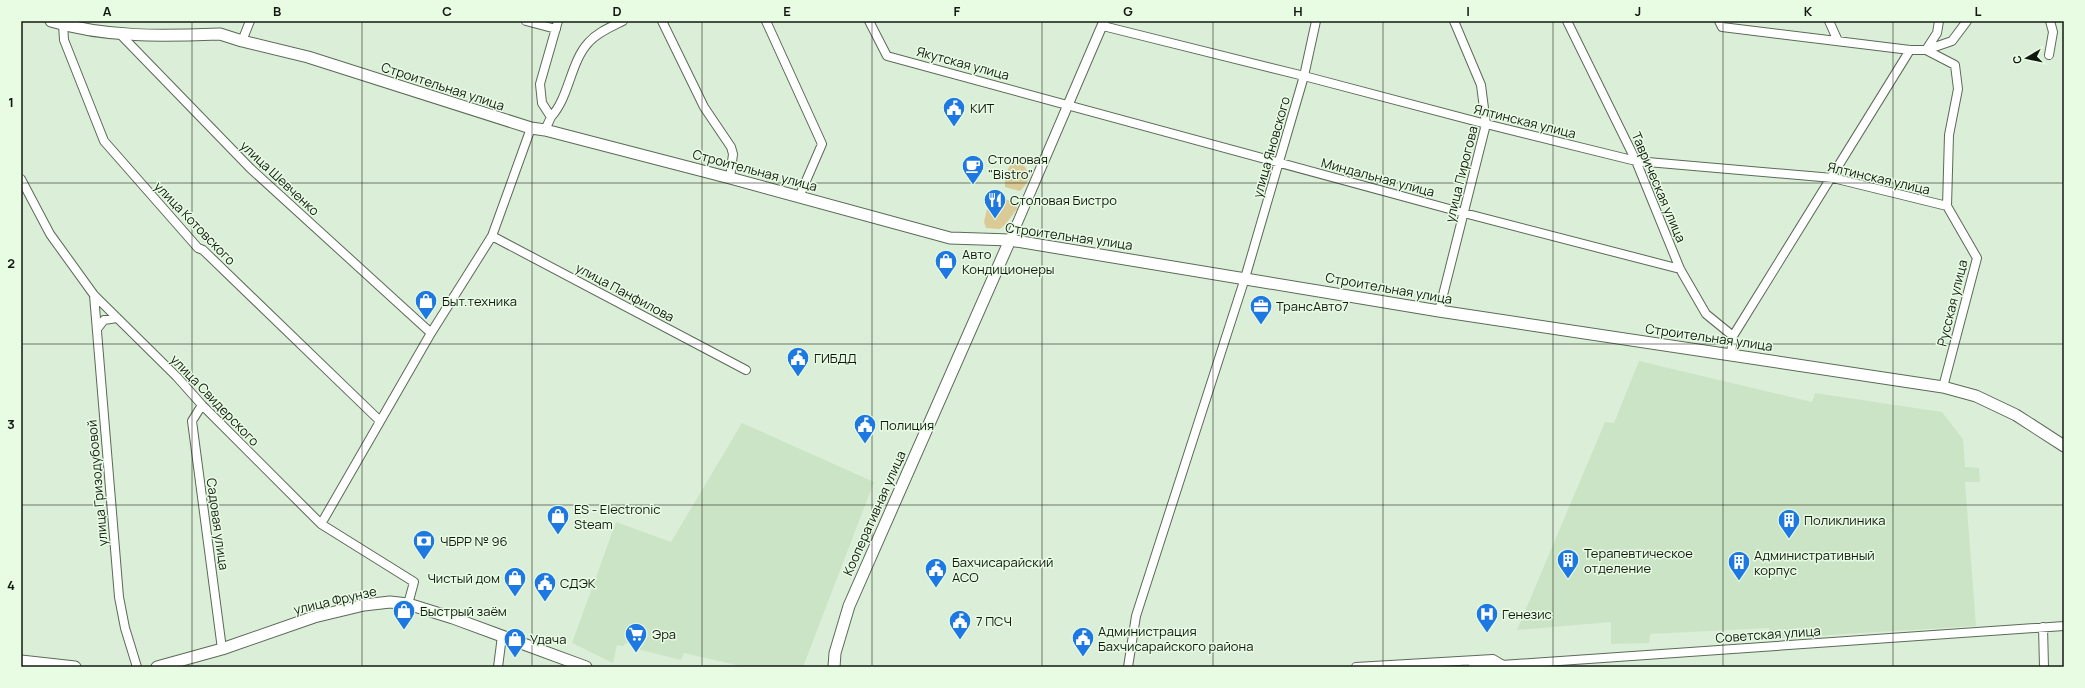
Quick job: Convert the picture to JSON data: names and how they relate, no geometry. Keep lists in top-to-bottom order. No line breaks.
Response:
{"streets":{"main road":["Строительная улица","Кооперативная улица","улица Фрунзе"],"street":["Якутская улица","Ялтинская улица","улица Яновского","улица Пирогова","Миндальная улица","улица Шевченко","Таврическая улица","улица Котовского","улица Панфилова","Русская улица","улица Свидерского","улица Гризодубовой","Садовая улица","Советская улица"]},"crossings":[["Якутская улица","Миндальная улица"],["Якутская улица","Кооперативная улица"],["Строительная улица","улица Яновского"],["Строительная улица","улица Пирогова"],["Строительная улица","улица Шевченко"],["Строительная улица","улица Котовского"],["Строительная улица","Русская улица"],["Строительная улица","Кооперативная улица"],["Ялтинская улица","улица Яновского"],["Ялтинская улица","улица Пирогова"],["Ялтинская улица","Таврическая улица"],["Ялтинская улица","Русская улица"],["Ялтинская улица","Кооперативная улица"],["улица Яновского","Миндальная улица"],["улица Пирогова","Миндальная улица"],["Миндальная улица","Таврическая улица"],["Миндальная улица","Кооперативная улица"],["улица Свидерского","улица Гризодубовой"],["улица Свидерского","Садовая улица"],["улица Свидерского","улица Фрунзе"],["Садовая улица","улица Фрунзе"]],"places":{"public building":["КИТ","ГИБДД","Полиция","Бахчисарайский АСО","СДЭК","7 ПСЧ","Администрация Бахчисарайского района"],"cafe":["Столовая \"Bistro\""],"restaurant":["Столовая Бистро"],"shop":["Авто Кондиционеры","Быт.техника","ES - Electronic Steam","Чистый дом","Быстрый заём","Удача"],"office":["ТрансАвто7"],"building":["Поликлиника","Терапевтическое отделение","Административный корпус"],"bank":["ЧБРР № 96"],"hospital":["Генезис"],"supermarket":["Эра"]},"north":"left","grid":{"columns":["A","B","C","D","E","F","G","H","I","J","K","L"],"rows":["1","2","3","4"]}}
